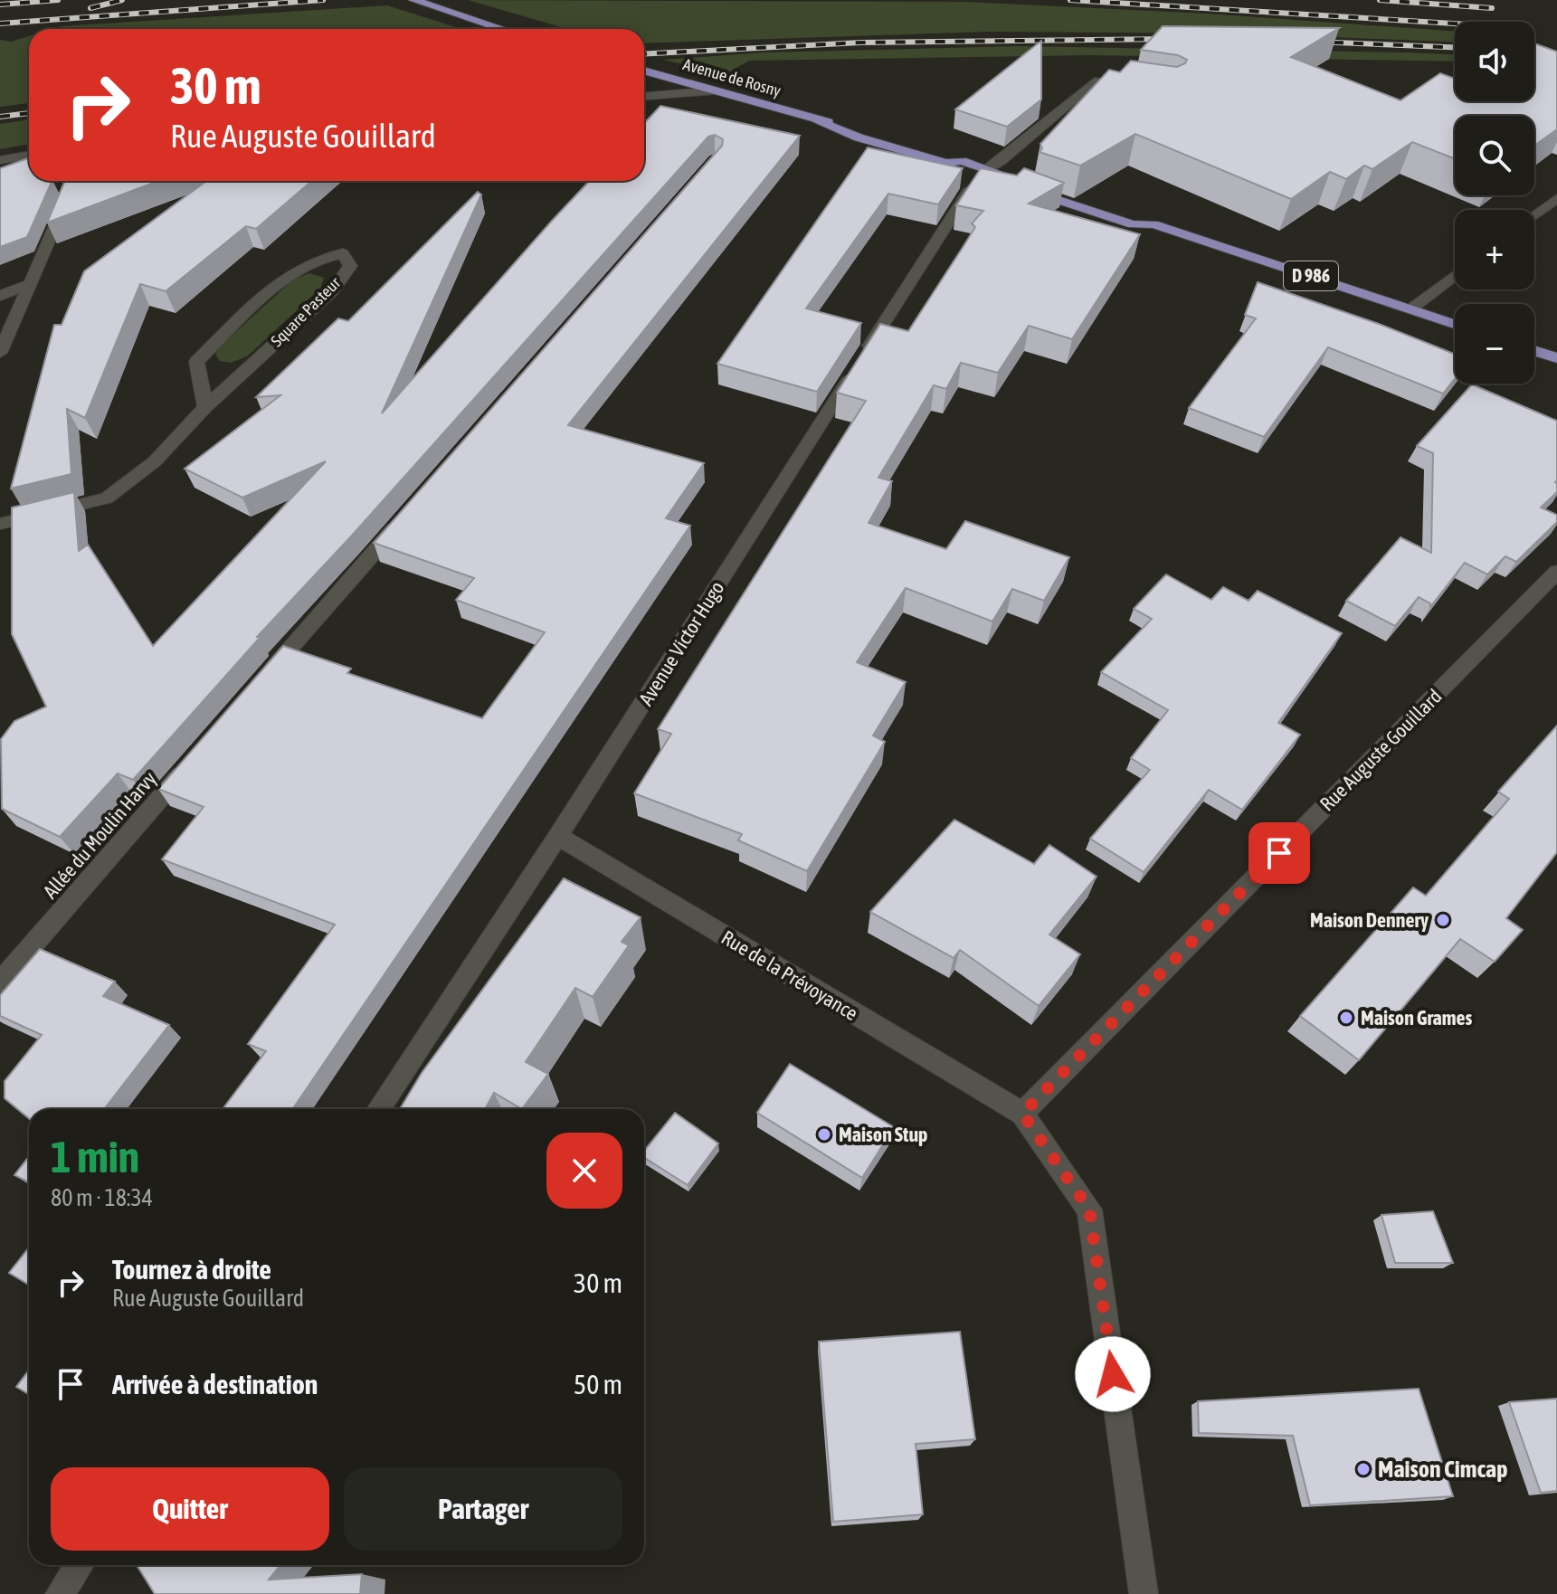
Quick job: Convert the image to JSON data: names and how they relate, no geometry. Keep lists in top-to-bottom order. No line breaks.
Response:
{"streets":{"main road":["Avenue de Rosny","D 986"],"street":["Square Pasteur","Avenue Victor Hugo","Rue Auguste Gouillard","Allée du Moulin Harvy","Rue de la Prévoyance"]},"crossings":[["Avenue de Rosny","Avenue Victor Hugo"],["Avenue Victor Hugo","Rue de la Prévoyance"],["Rue Auguste Gouillard","Rue de la Prévoyance"]],"places":["Maison Dennery","Maison Grames","Maison Stup","Maison Cimcap"],"page":{"map_buttons":["+","−"],"turn":["30 m","Rue Auguste Gouillard"],"heading":["1 min","80 m · 18:34"],"list":[{"name":"Tournez à droite","note":"Rue Auguste Gouillard","value":"30 m"},{"name":"Arrivée à destination","value":"50 m"}],"buttons":["Quitter","Partager"]}}
